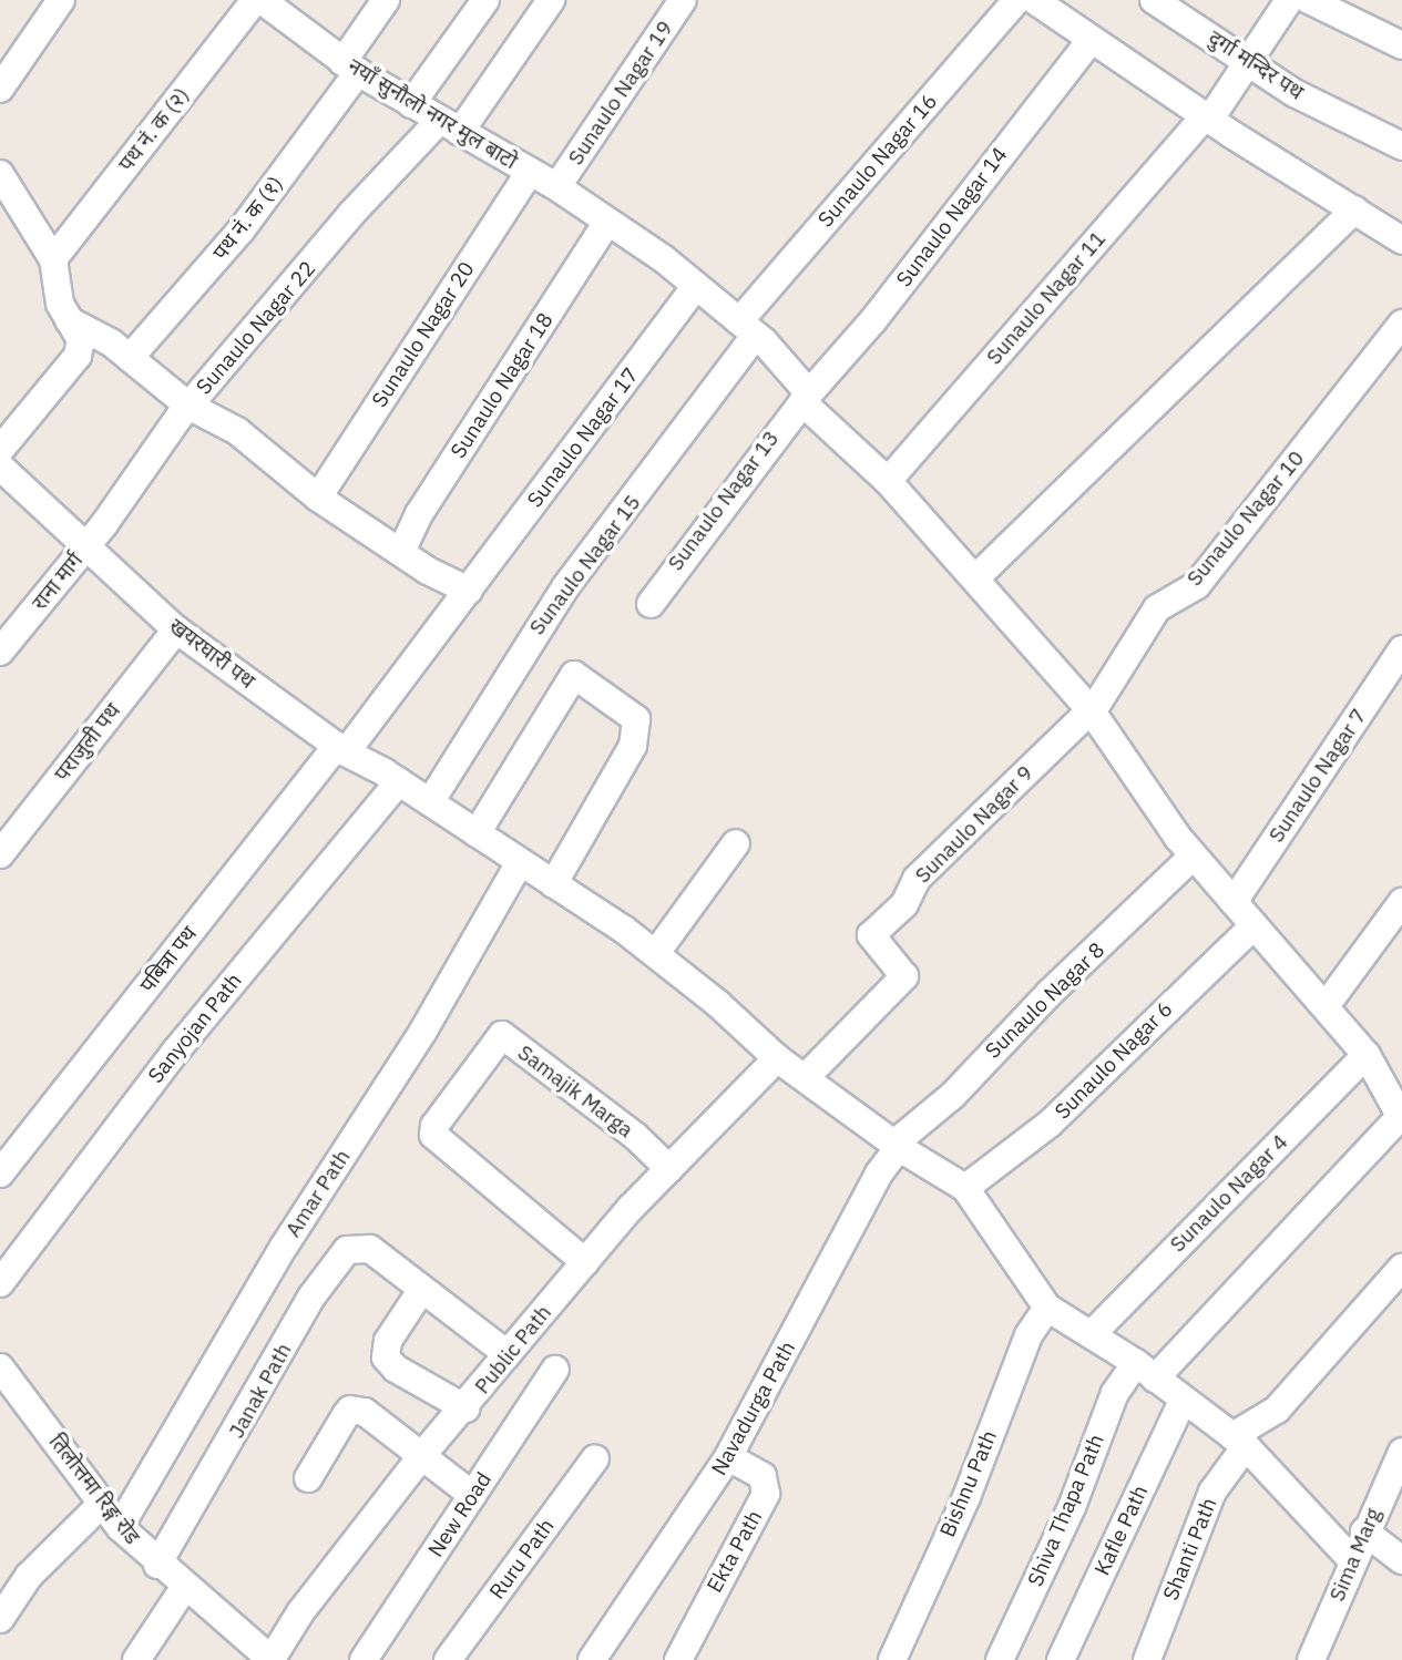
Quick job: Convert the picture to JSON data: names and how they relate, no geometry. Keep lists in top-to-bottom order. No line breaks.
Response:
{"streets":{"street":["दुर्गा मन्दिर पथ","Sunaulo Nagar 19","नयाँ सुनौलो नगर मुल बाटो","पथ नं. क (२)","Sunaulo Nagar 16","Sunaulo Nagar 14","पथ नं. क (१)","Sunaulo Nagar 11","Sunaulo Nagar 22","Sunaulo Nagar 20","Sunaulo Nagar 18","Sunaulo Nagar 17","Sunaulo Nagar 13","Sunaulo Nagar 10","Sunaulo Nagar 15","राना मार्ग","खयरघारी पथ","पराजुली पथ","Sunaulo Nagar 7","Sunaulo Nagar 9","पबित्रा पथ","Sunaulo Nagar 8","Sanyojan Path","Sunaulo Nagar 6","Samajik Marga","Amar Path","Sunaulo Nagar 4","Public Path","Janak Path","Navadurga Path","Bishnu Path","तिलोत्तमा रिङ्ग रोड","Shiva Thapa Path","New Road","Kafle Path","Shanti Path","Ekta Path","Sima Marg","Ruru Path"]},"crossings":[["दुर्गा मन्दिर पथ","Sunaulo Nagar 11"],["Sunaulo Nagar 19","नयाँ सुनौलो नगर मुल बाटो"],["नयाँ सुनौलो नगर मुल बाटो","Sunaulo Nagar 16"],["नयाँ सुनौलो नगर मुल बाटो","Sunaulo Nagar 14"],["नयाँ सुनौलो नगर मुल बाटो","पथ नं. क (१)"],["नयाँ सुनौलो नगर मुल बाटो","Sunaulo Nagar 11"],["नयाँ सुनौलो नगर मुल बाटो","Sunaulo Nagar 22"],["नयाँ सुनौलो नगर मुल बाटो","Sunaulo Nagar 20"],["नयाँ सुनौलो नगर मुल बाटो","Sunaulo Nagar 18"],["नयाँ सुनौलो नगर मुल बाटो","Sunaulo Nagar 17"],["नयाँ सुनौलो नगर मुल बाटो","Sunaulo Nagar 13"],["नयाँ सुनौलो नगर मुल बाटो","Sunaulo Nagar 10"],["नयाँ सुनौलो नगर मुल बाटो","Sunaulo Nagar 15"],["नयाँ सुनौलो नगर मुल बाटो","Sunaulo Nagar 7"],["नयाँ सुनौलो नगर मुल बाटो","Sunaulo Nagar 9"],["नयाँ सुनौलो नगर मुल बाटो","Sunaulo Nagar 8"],["नयाँ सुनौलो नगर मुल बाटो","Sunaulo Nagar 6"],["नयाँ सुनौलो नगर मुल बाटो","Sunaulo Nagar 4"],["नयाँ सुनौलो नगर मुल बाटो","Shiva Thapa Path"],["Sunaulo Nagar 16","Sunaulo Nagar 15"],["Sunaulo Nagar 14","Sunaulo Nagar 13"],["Sunaulo Nagar 22","राना मार्ग"],["Sunaulo Nagar 22","खयरघारी पथ"],["Sunaulo Nagar 17","खयरघारी पथ"],["Sunaulo Nagar 17","पबित्रा पथ"],["Sunaulo Nagar 10","Sunaulo Nagar 9"],["Sunaulo Nagar 15","खयरघारी पथ"],["राना मार्ग","खयरघारी पथ"],["खयरघारी पथ","पराजुली पथ"],["खयरघारी पथ","Sunaulo Nagar 9"],["खयरघारी पथ","पबित्रा पथ"],["खयरघारी पथ","Sunaulo Nagar 8"],["खयरघारी पथ","Sanyojan Path"],["खयरघारी पथ","Sunaulo Nagar 6"],["खयरघारी पथ","Amar Path"],["खयरघारी पथ","Public Path"],["खयरघारी पथ","Navadurga Path"],["Sunaulo Nagar 8","Navadurga Path"],["Samajik Marga","Public Path"],["Amar Path","तिलोत्तमा रिङ्ग रोड"],["Public Path","तिलोत्तमा रिङ्ग रोड"],["Janak Path","तिलोत्तमा रिङ्ग रोड"],["Navadurga Path","Ekta Path"]]}
